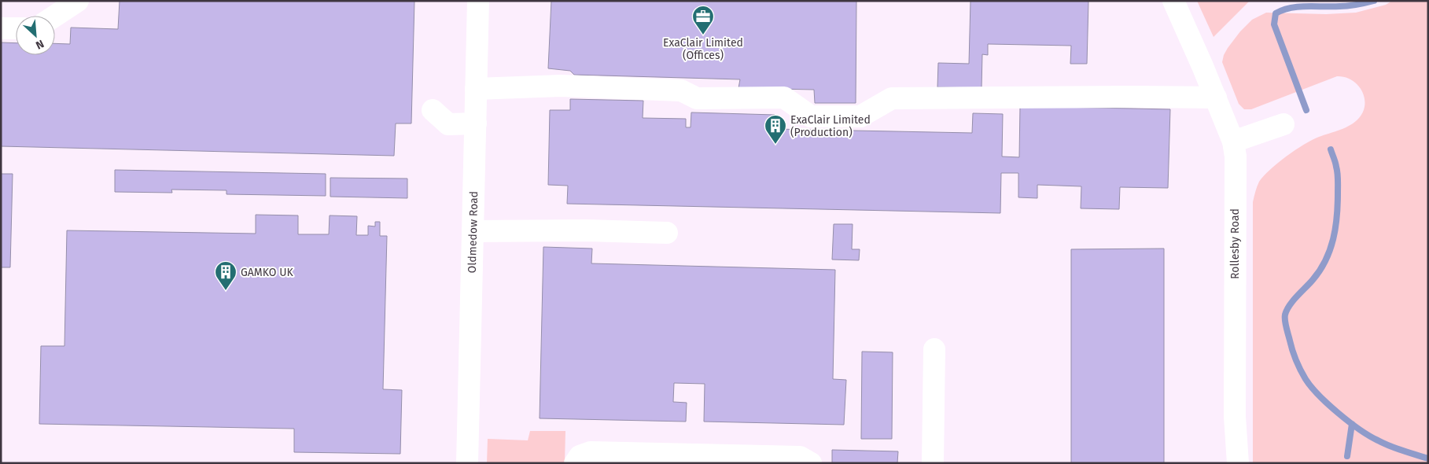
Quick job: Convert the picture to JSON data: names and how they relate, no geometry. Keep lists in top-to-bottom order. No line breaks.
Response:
{"streets":{"street":["Oldmedow Road","Rollesby Road"]},"places":{"office":["ExaClair Limited (Offices)"],"building":["ExaClair Limited (Production)","GAMKO UK"]},"north":"bottom right"}
